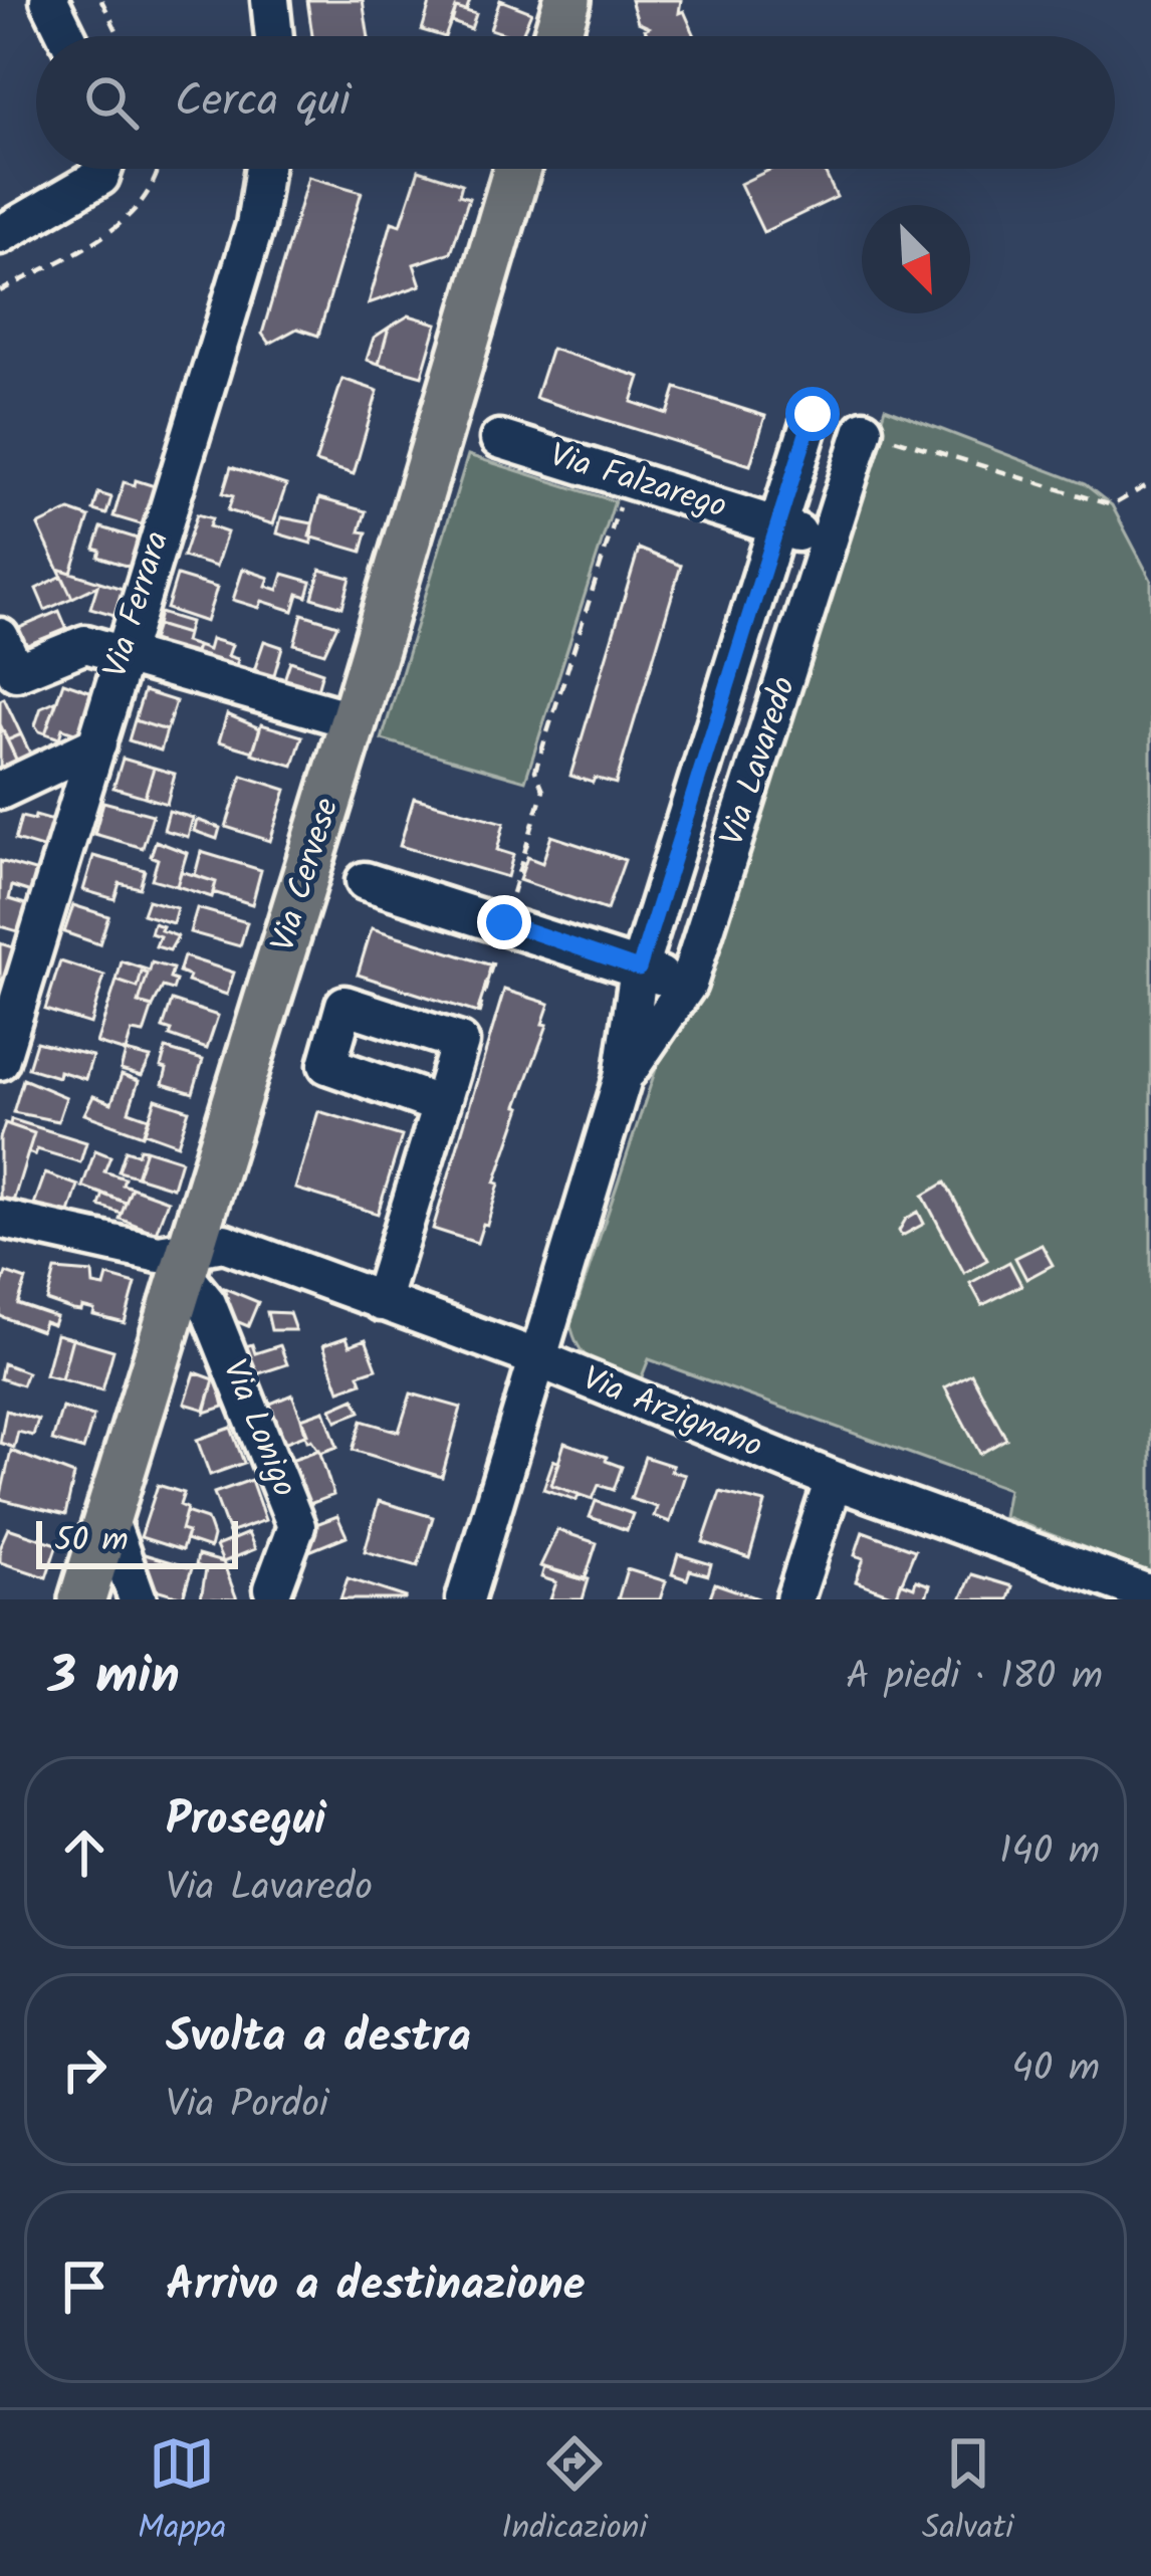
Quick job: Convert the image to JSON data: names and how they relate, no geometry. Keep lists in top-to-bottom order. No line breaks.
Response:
{"streets":{"main road":["Via Cervese"],"street":["Via Falzarego","Via Ferrara","Via Lavaredo","Via Arzignano","Via Lonigo"]},"crossings":[["Via Falzarego","Via Lavaredo"],["Via Lavaredo","Via Arzignano"],["Via Cervese","Via Arzignano"],["Via Cervese","Via Lonigo"],["Via Arzignano","Via Lonigo"]],"scale_bar":"50 m","north":"bottom right","page":{"search":"Cerca qui","scale":"50 m","heading":["3 min","A piedi · 180 m"],"list":[["Prosegui","Via Lavaredo","140 m"],["Svolta a destra","Via Pordoi","40 m"],"Arrivo a destinazione"],"nav":["Mappa","Indicazioni","Salvati"]}}
